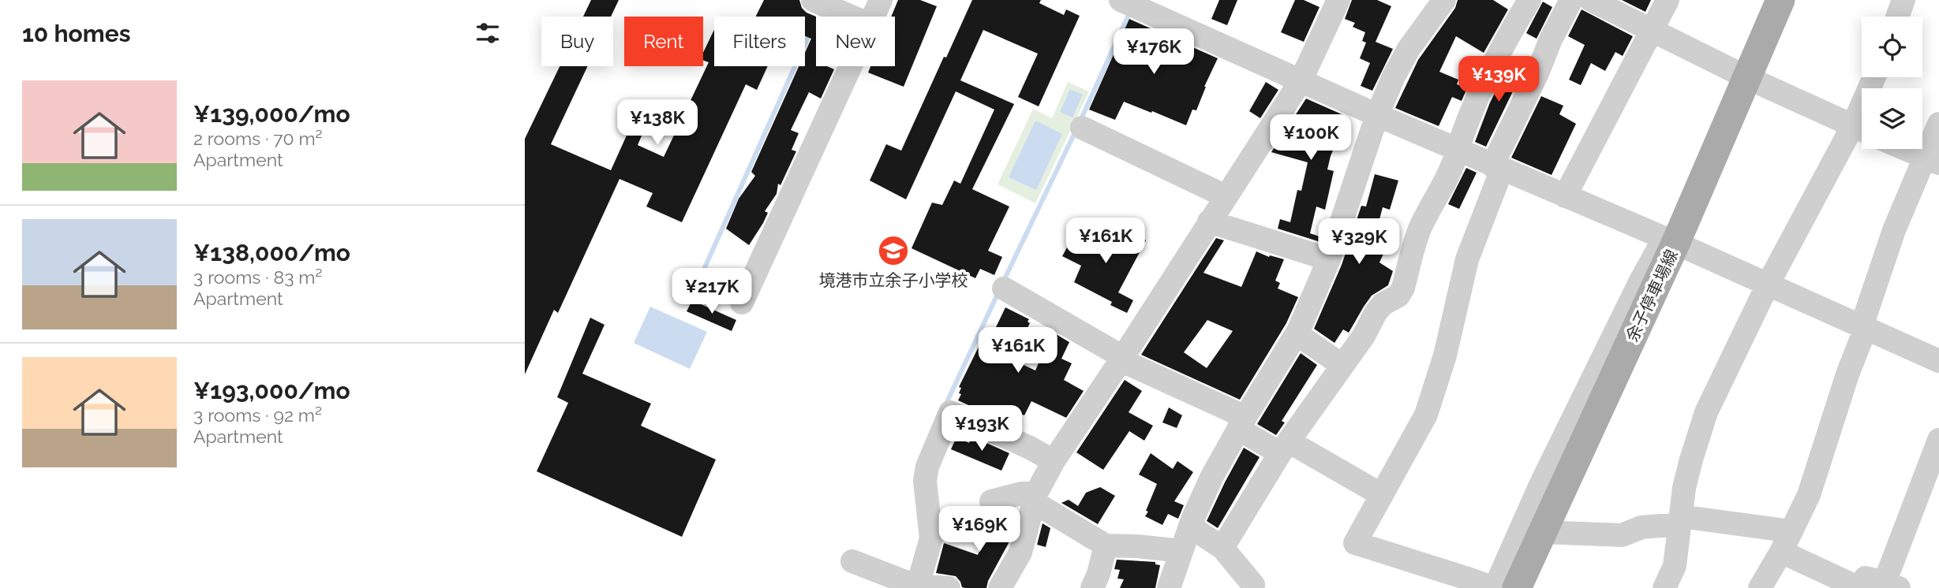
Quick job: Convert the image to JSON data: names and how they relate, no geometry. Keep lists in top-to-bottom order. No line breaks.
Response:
{"streets":{"main road":["余子停車場線"]},"places":{"school or university":["境港市立余子小学校"]},"page":{"heading":"10 homes","chip":["Buy","Rent","Filters","New"],"price":["¥176K","¥139K","¥138K","¥100K","¥161K","¥329K","¥217K","¥161K","¥193K","¥169K"],"list":[{"name":"¥139,000/mo","note":"2 rooms · 70 m² · Apartment"},{"name":"¥138,000/mo","note":"3 rooms · 83 m² · Apartment"},{"name":"¥193,000/mo","note":"3 rooms · 92 m² · Apartment"}]}}
